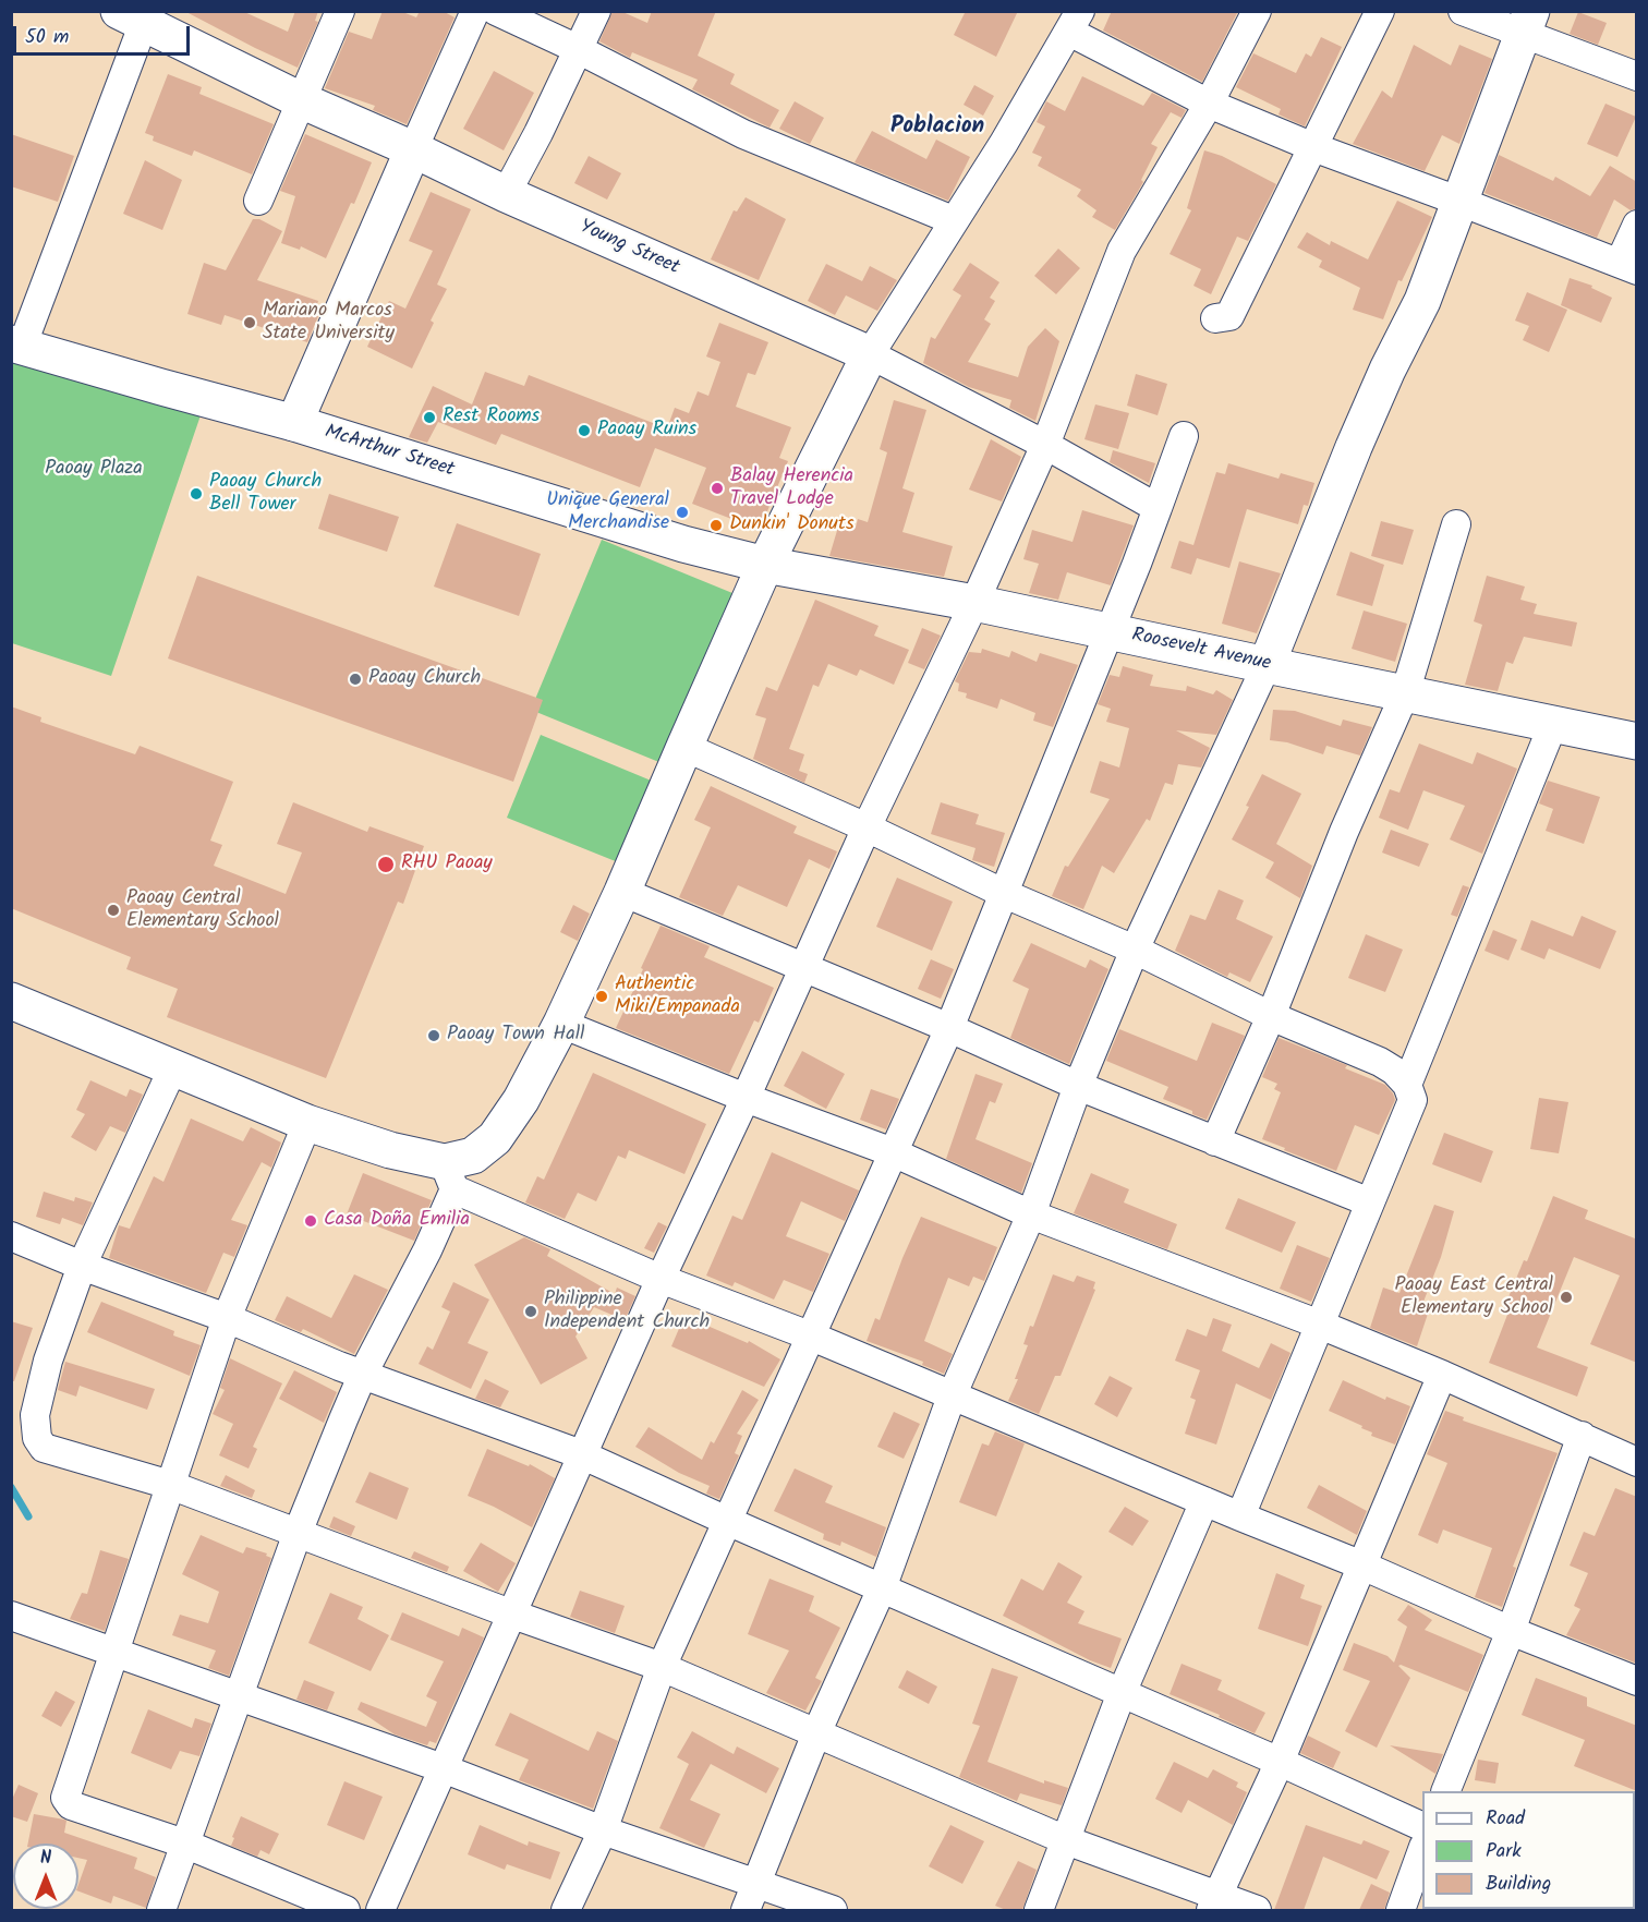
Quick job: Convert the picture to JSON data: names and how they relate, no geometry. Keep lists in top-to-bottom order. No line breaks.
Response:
{"streets":{"main road":["Young Street","McArthur Street","Roosevelt Avenue"]},"crossings":[["McArthur Street","Roosevelt Avenue"]],"districts":["Poblacion"],"parks":["Paoay Plaza"],"places":["Mariano Marcos State University","Rest Rooms","Paoay Ruins","Balay Herencia Travel Lodge","Paoay Church Bell Tower","Unique General Merchandise","Dunkin' Donuts","Paoay Church","RHU Paoay","Paoay Central Elementary School","Authentic Miki/Empanada","Paoay Town Hall","Casa Doña Emilia","Paoay East Central Elementary School","Philippine Independent Church"],"legend":["Road","Park","Building"],"scale_bar":"50 m","north":"top"}
